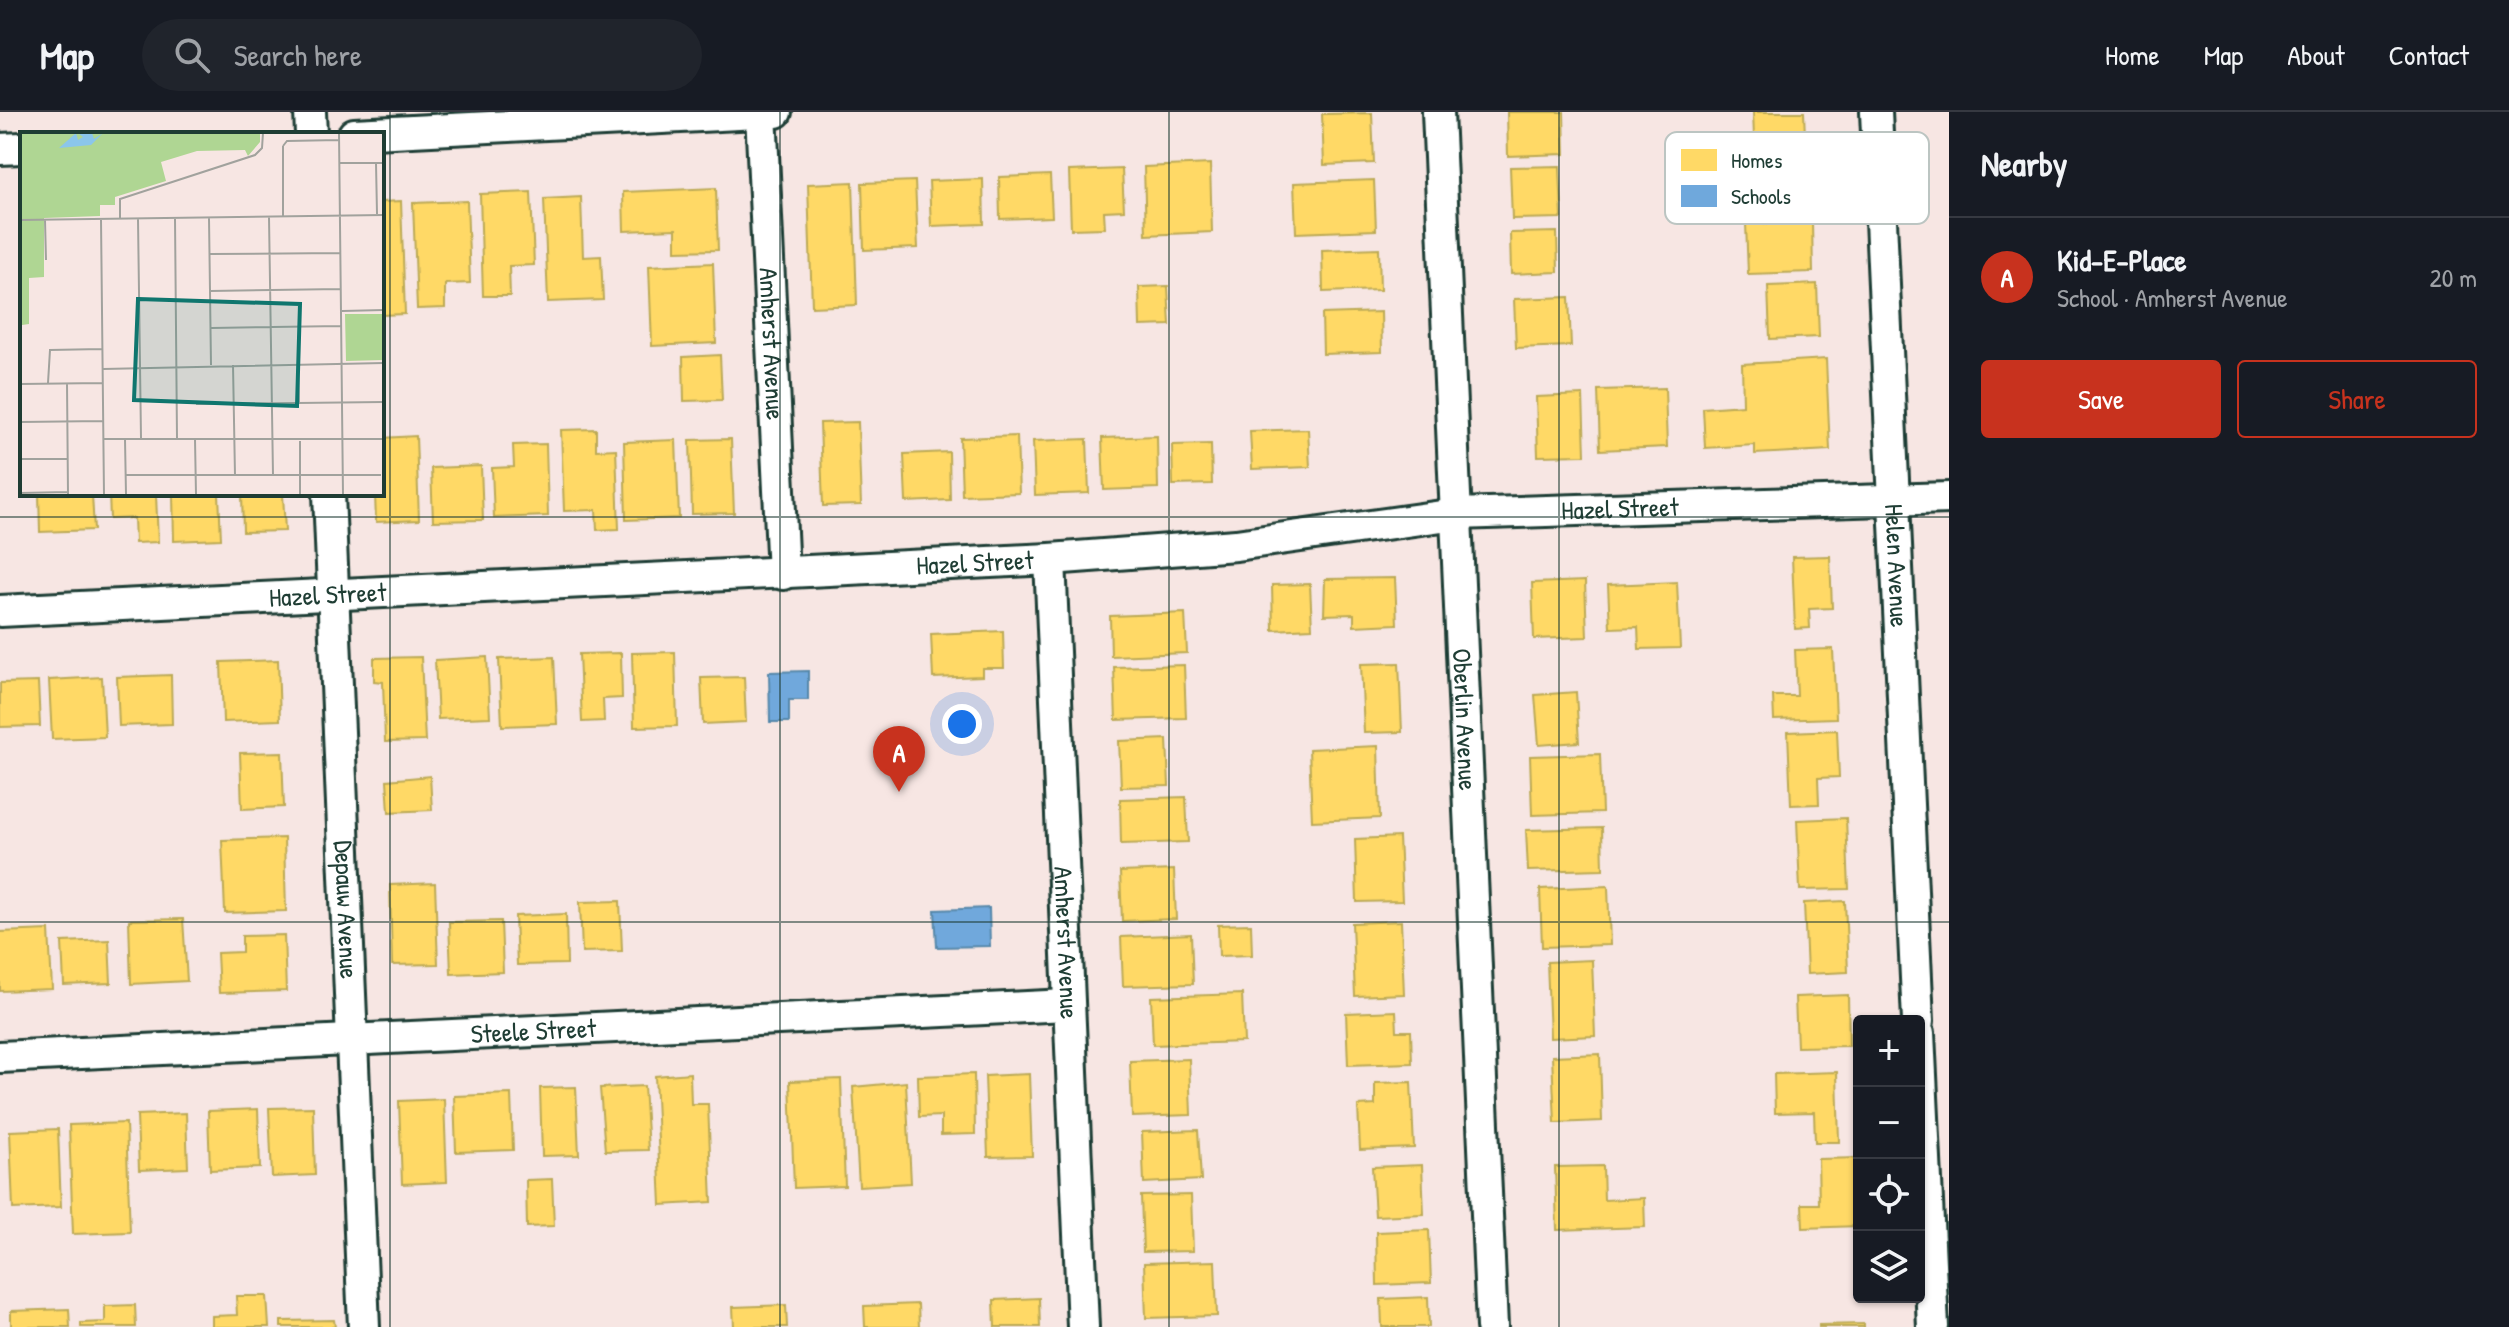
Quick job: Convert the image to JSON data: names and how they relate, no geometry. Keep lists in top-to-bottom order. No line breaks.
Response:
{"streets":{"street":["Amherst Avenue","Hazel Street","Helen Avenue","Oberlin Avenue","Depauw Avenue","Steele Street"]},"crossings":[["Amherst Avenue","Hazel Street"],["Amherst Avenue","Steele Street"],["Hazel Street","Helen Avenue"],["Hazel Street","Oberlin Avenue"],["Hazel Street","Depauw Avenue"],["Depauw Avenue","Steele Street"]],"legend":["Homes","Schools"],"page":{"header":"Map","search":"Search here","nav":["Home","Map","About","Contact"],"heading":"Nearby","list":[{"mark":"A","name":"Kid-E-Place","note":"School · Amherst Avenue","value":"20 m"}],"buttons":["Save","Share"],"pins":"A","map_buttons":["+","−"]}}
